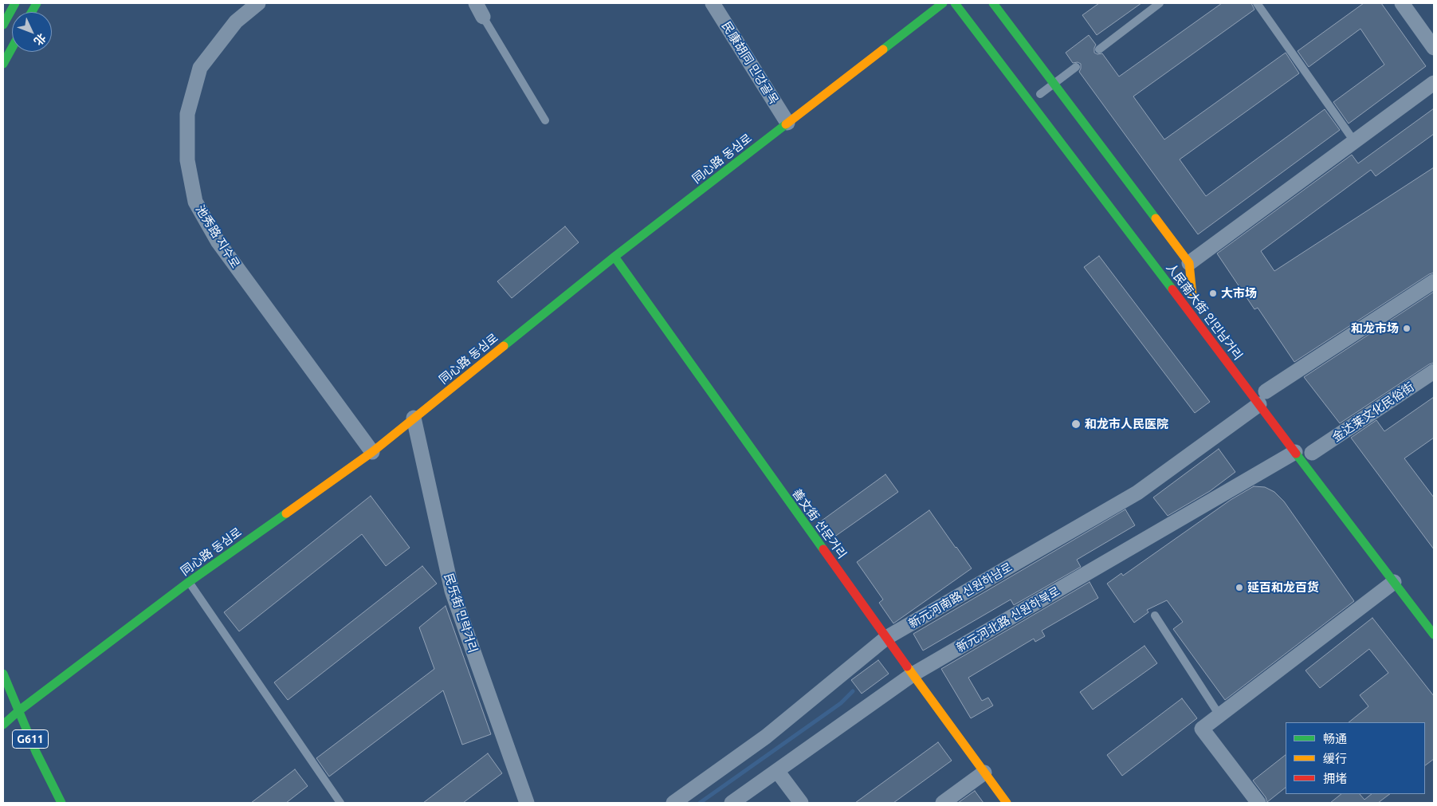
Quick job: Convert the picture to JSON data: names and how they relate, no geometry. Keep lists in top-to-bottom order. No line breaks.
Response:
{"streets":{"main road":["同心路 동심로","人民南大街 인민남거리","善文街 선문거리","G611"],"street":["民康胡同 민강골목","池秀路 지수로","金达莱文化民俗街","新元河南路 신원하남로","民乐街 민락거리","新元河北路 신원하북로"]},"crossings":[["民康胡同 민강골목","同心路 동심로"],["同心路 동심로","池秀路 지수로"],["同心路 동심로","善文街 선문거리"],["同心路 동심로","民乐街 민락거리"],["同心路 동심로","G611"],["人民南大街 인민남거리","金达莱文化民俗街"],["人民南大街 인민남거리","新元河南路 신원하남로"],["人民南大街 인민남거리","新元河北路 신원하북로"],["金达莱文化民俗街","新元河北路 신원하북로"],["善文街 선문거리","新元河南路 신원하남로"],["善文街 선문거리","新元河北路 신원하북로"]],"places":["大市场","和龙市场","和龙市人民医院","延百和龙百货"],"legend":["畅通","缓行","拥堵"],"north":"bottom right"}
